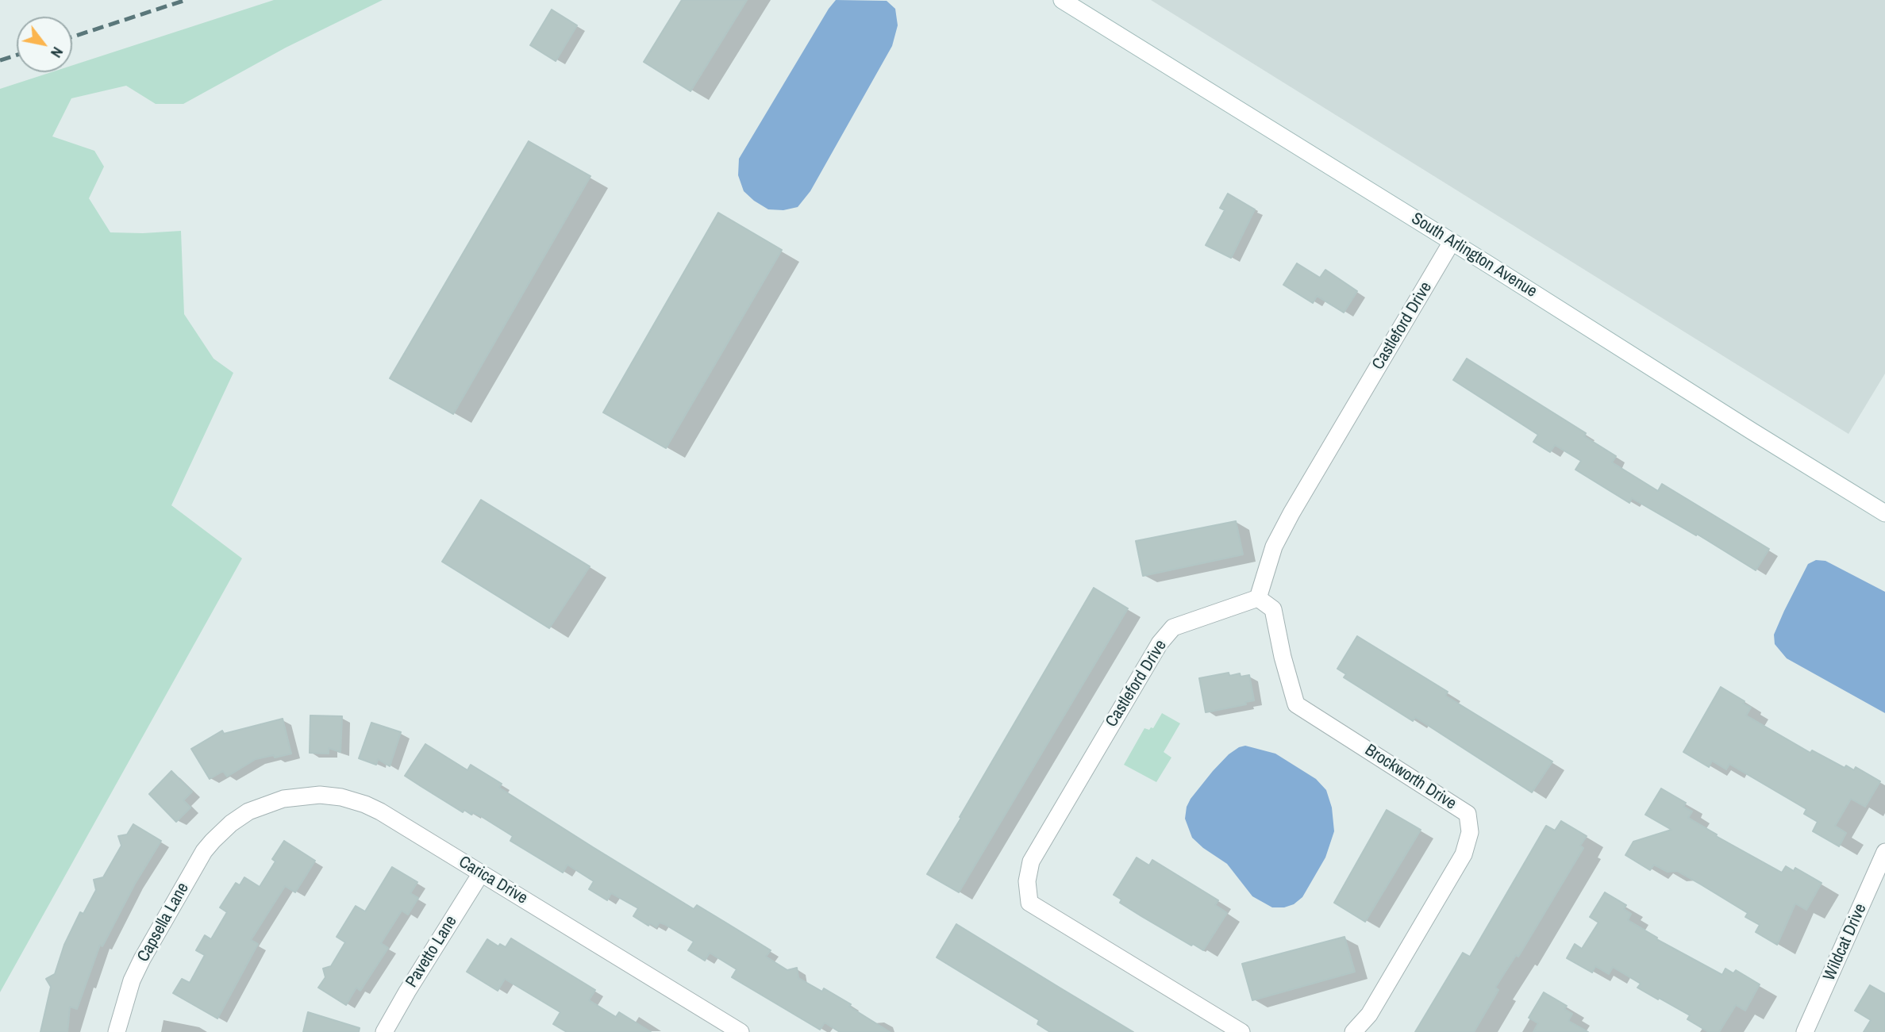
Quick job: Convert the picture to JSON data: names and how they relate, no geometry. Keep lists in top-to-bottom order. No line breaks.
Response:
{"streets":{"street":["South Arlington Avenue","Castleford Drive","Brockworth Drive","Carica Drive","Capsella Lane","Wildcat Drive","Pavetto Lane"]},"crossings":[["South Arlington Avenue","Castleford Drive"],["Castleford Drive","Brockworth Drive"],["Carica Drive","Capsella Lane"],["Carica Drive","Pavetto Lane"]],"north":"bottom right"}
